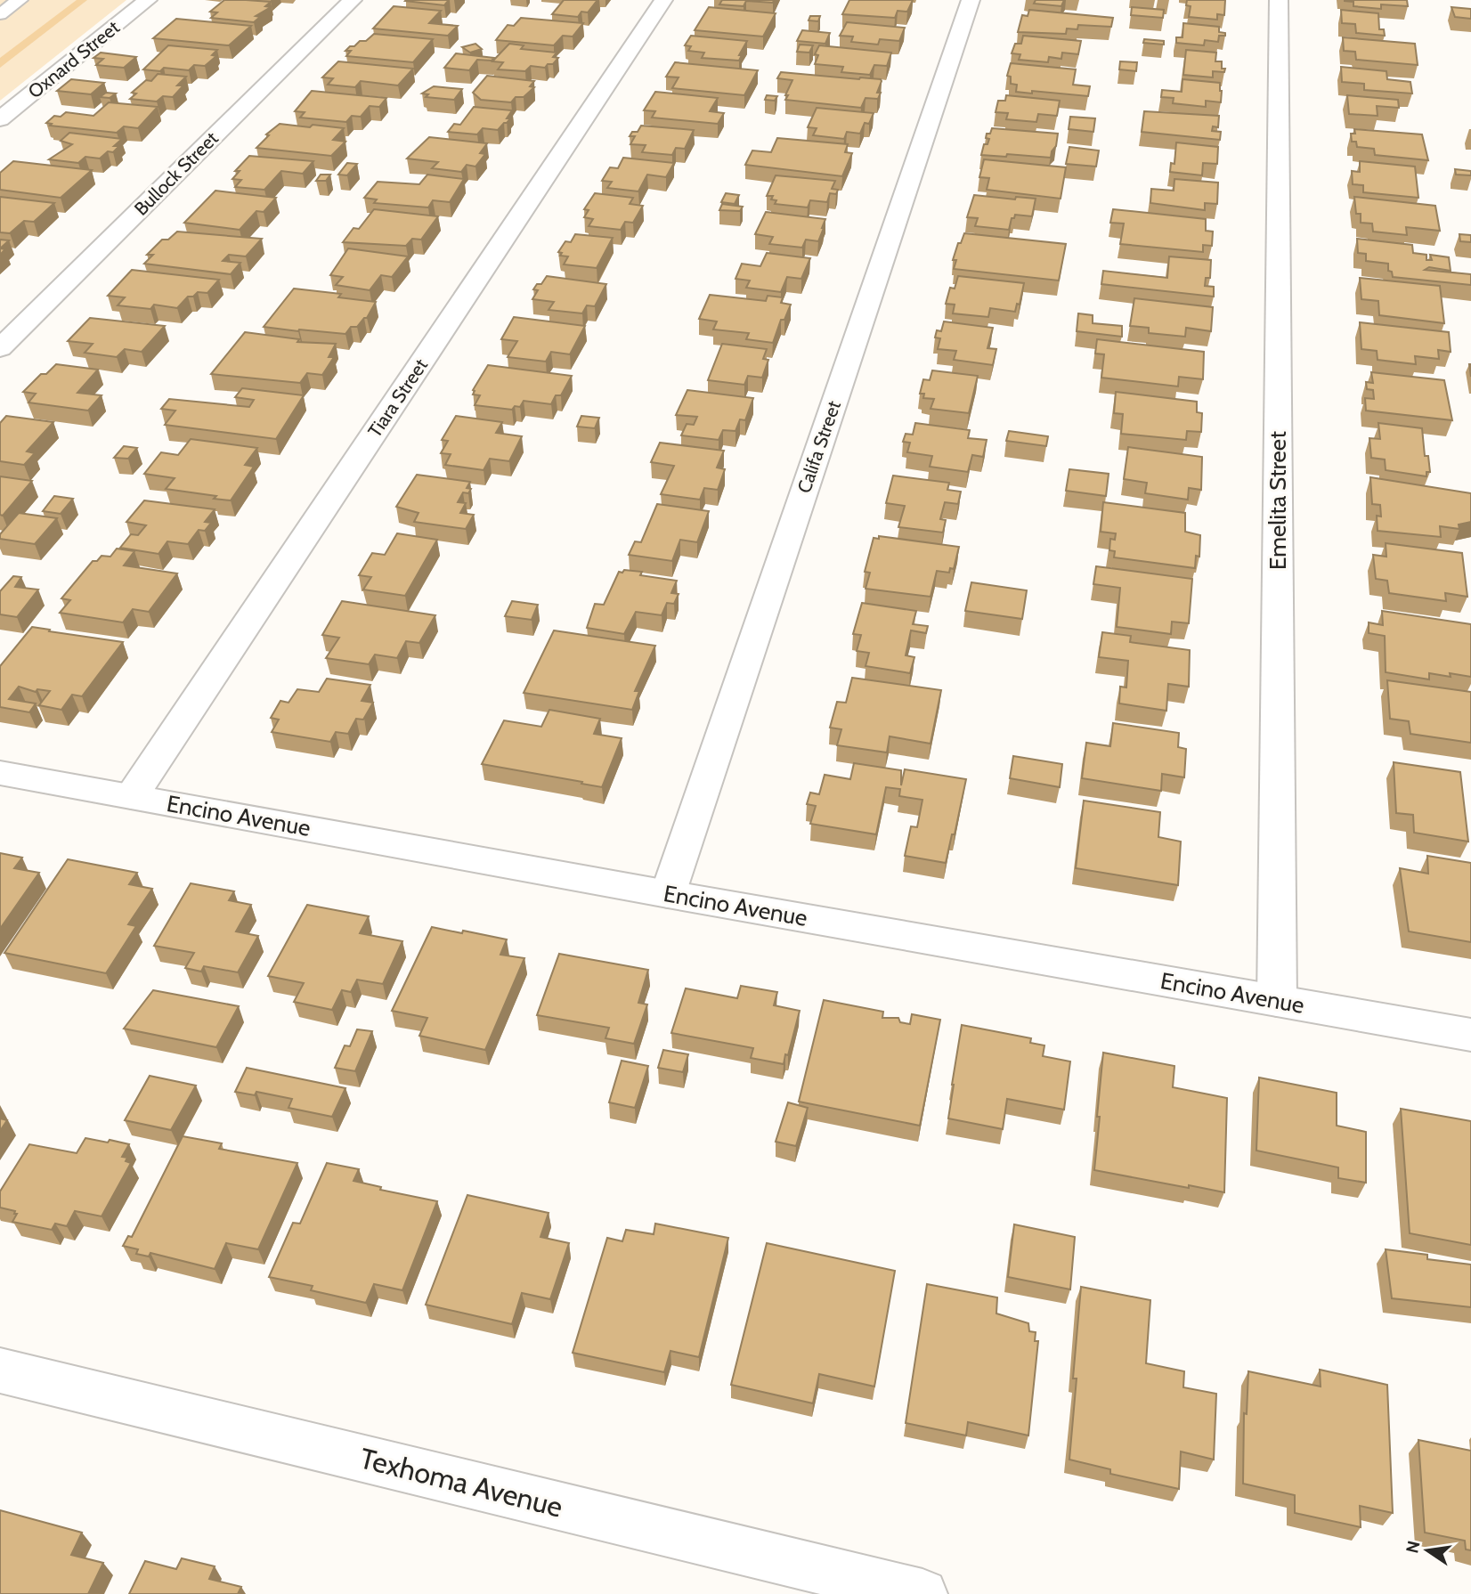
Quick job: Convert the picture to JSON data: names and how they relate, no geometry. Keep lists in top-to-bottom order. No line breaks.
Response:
{"streets":{"street":["Oxnard Street","Bullock Street","Tiara Street","Califa Street","Emelita Street","Encino Avenue","Texhoma Avenue"]},"crossings":[["Tiara Street","Encino Avenue"],["Califa Street","Encino Avenue"],["Emelita Street","Encino Avenue"]],"north":"left"}
